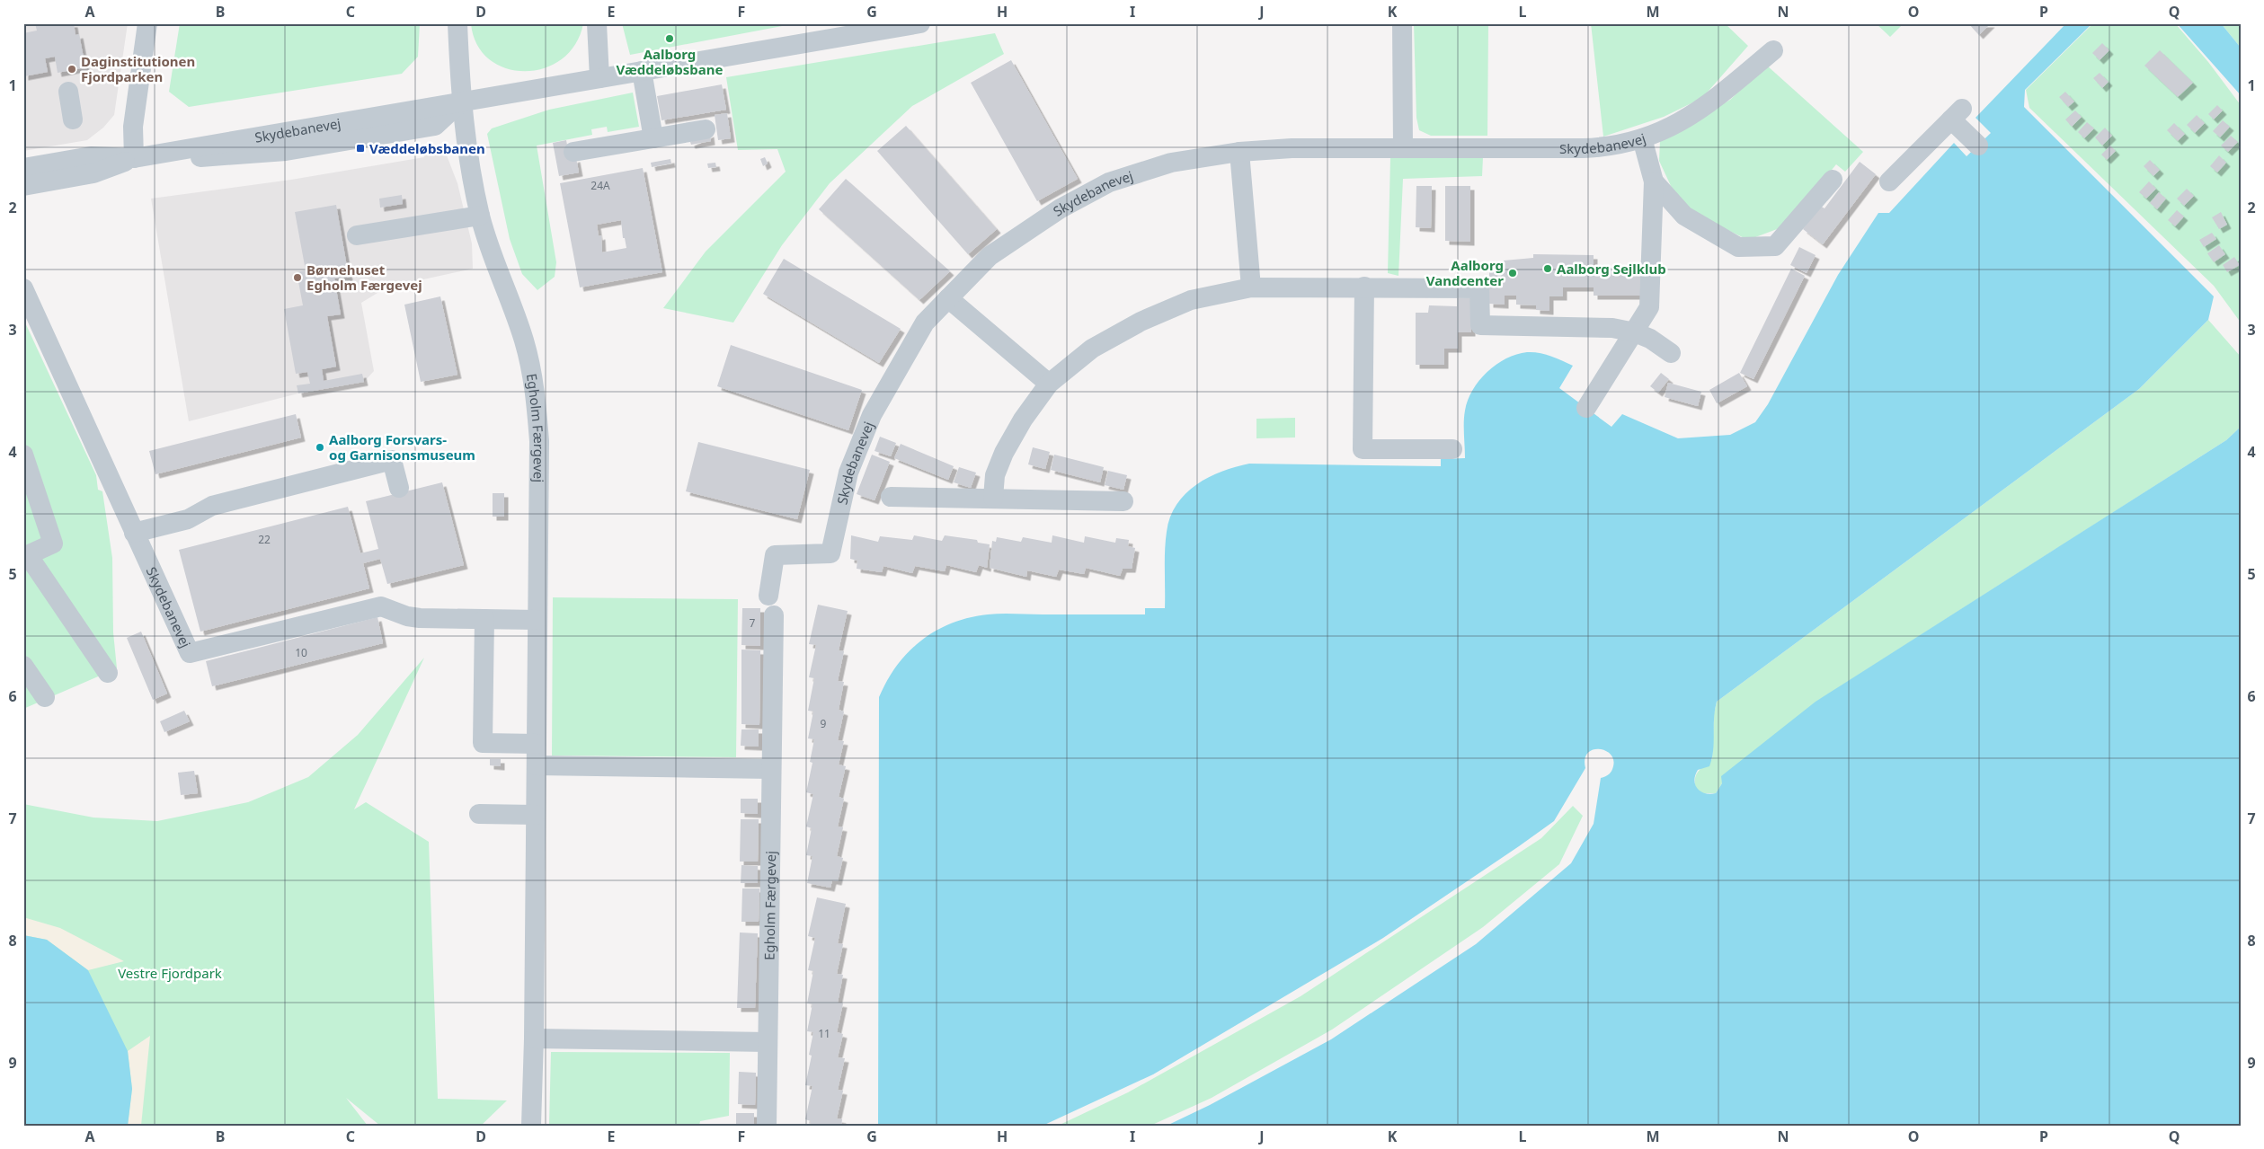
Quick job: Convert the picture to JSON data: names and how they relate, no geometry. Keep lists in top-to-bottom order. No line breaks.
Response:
{"streets":{"street":["Skydebanevej","Egholm Færgevej"]},"crossings":[["Skydebanevej","Egholm Færgevej"]],"parks":["Vestre Fjordpark"],"places":{"other":["Aalborg Væddeløbsbane","Daginstitutionen Fjordparken","Aalborg Sejlklub","Aalborg Vandcenter","Børnehuset Egholm Færgevej","Aalborg Forsvars- og Garnisonsmuseum"],"transit":["Væddeløbsbanen"]},"house_numbers":["24A","22","7","10","9","11"],"grid":{"columns":["A","B","C","D","E","F","G","H","I","J","K","L","M","N","O","P","Q"],"rows":["1","2","3","4","5","6","7","8","9"]}}
